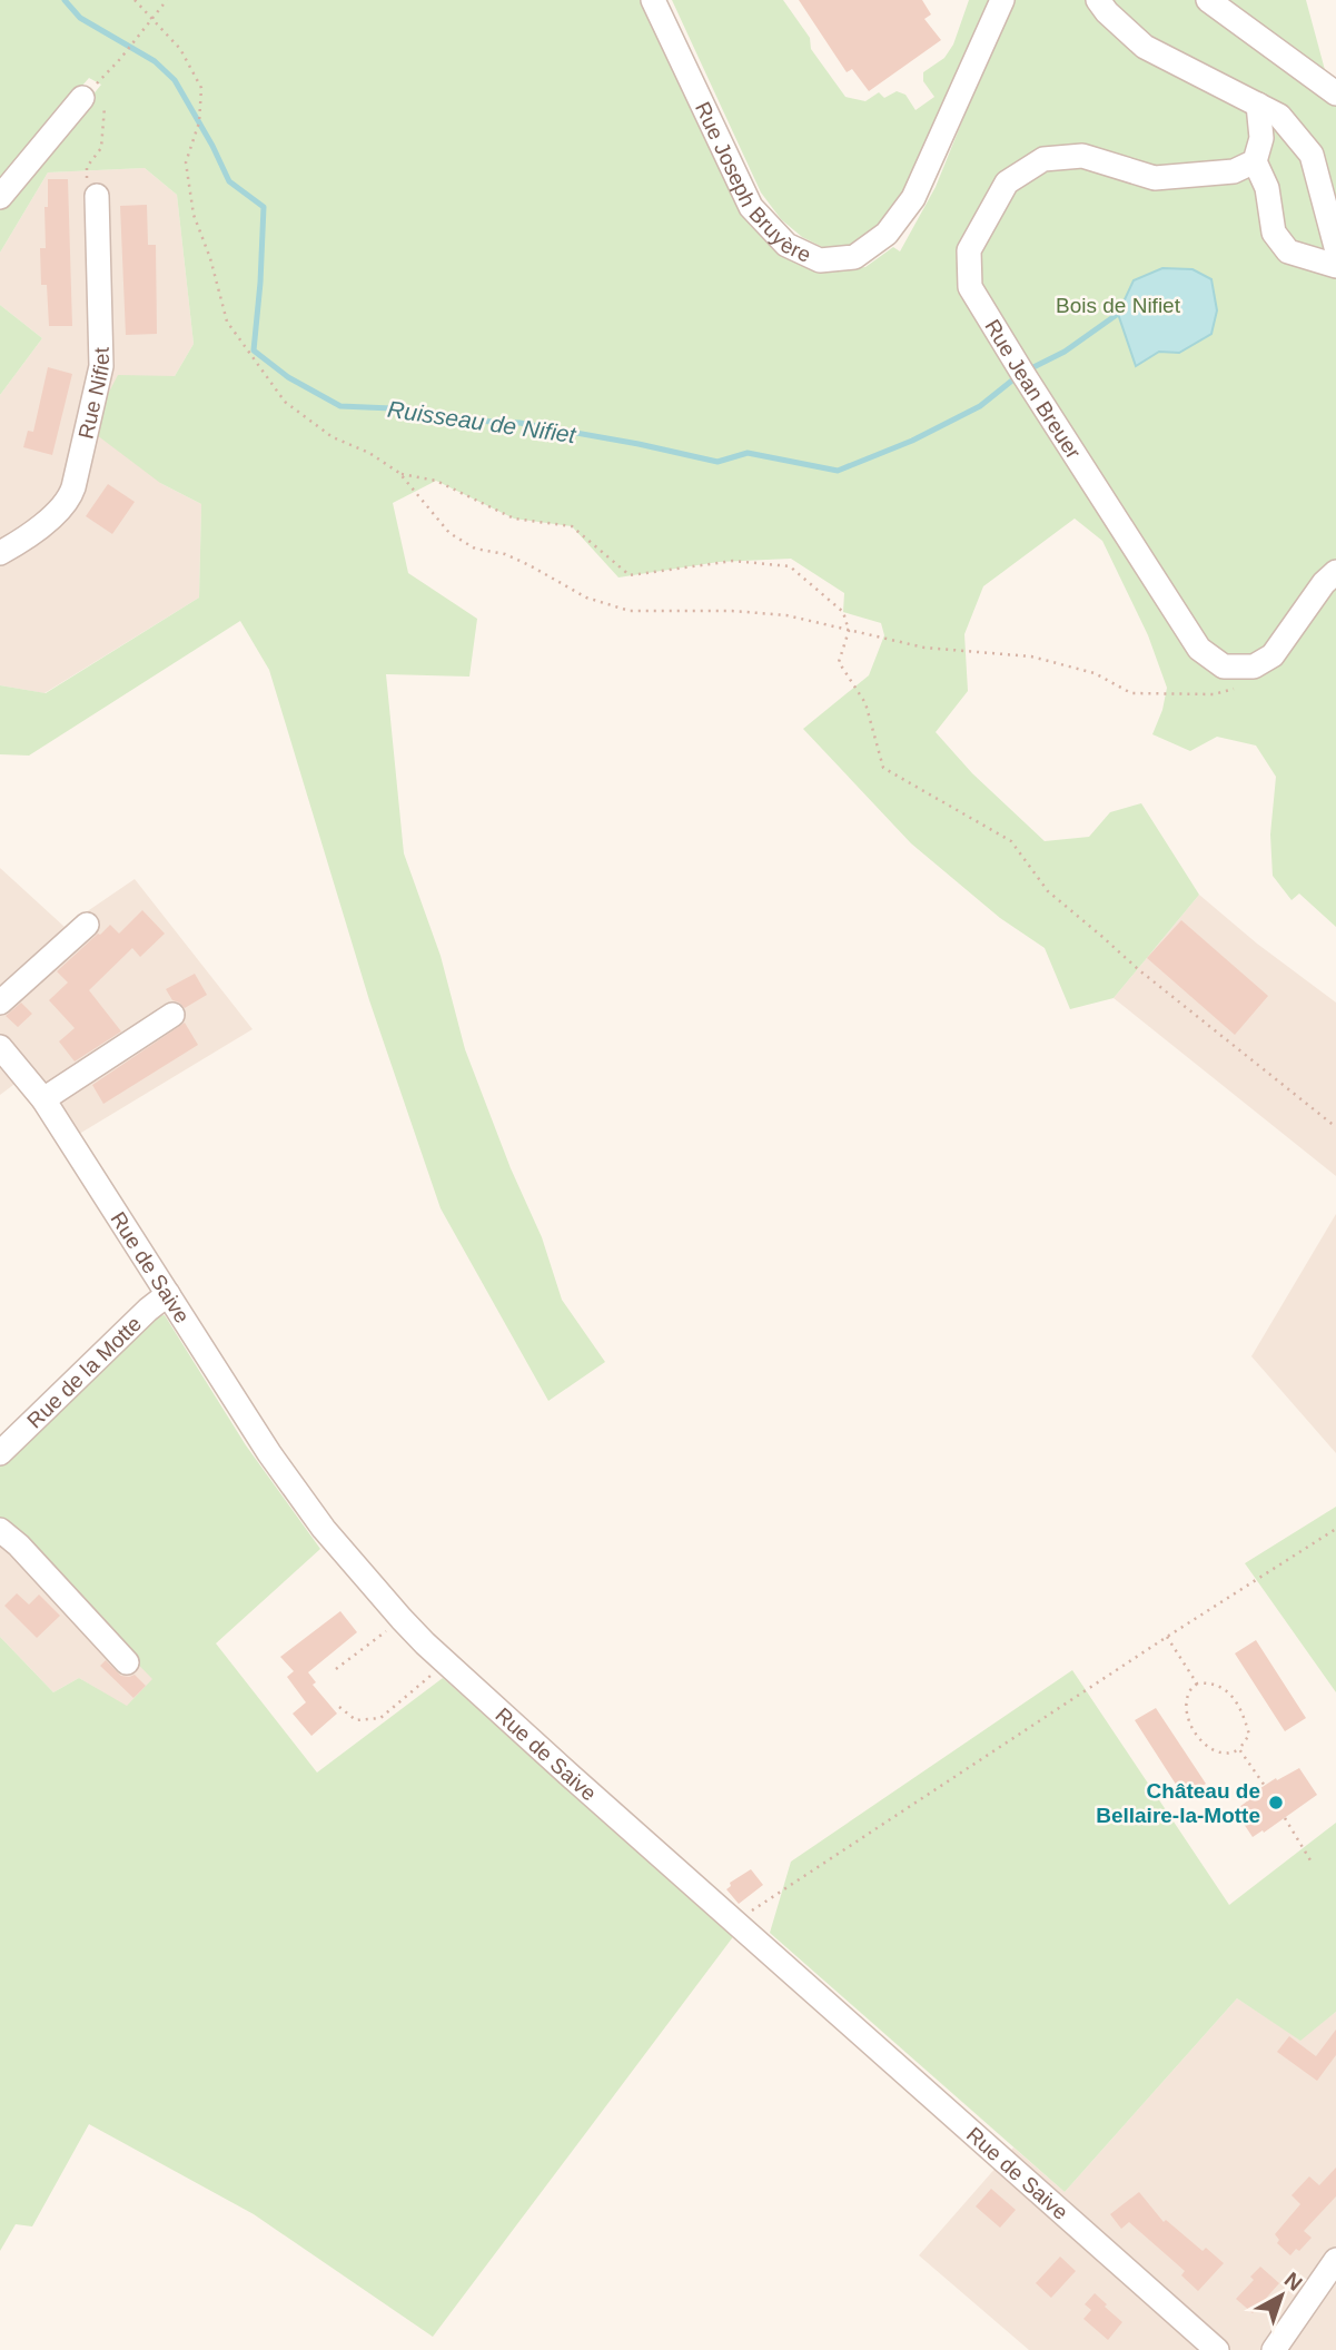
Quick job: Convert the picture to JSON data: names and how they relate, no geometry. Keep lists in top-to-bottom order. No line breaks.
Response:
{"streets":{"street":["Rue Joseph Bruyère","Rue Jean Breuer","Rue Nifiet","Rue de Saive","Rue de la Motte"]},"crossings":[["Rue de Saive","Rue de la Motte"]],"water":["Ruisseau de Nifiet"],"parks":["Bois de Nifiet"],"places":["Château de Bellaire-la-Motte"],"north":"top right"}
